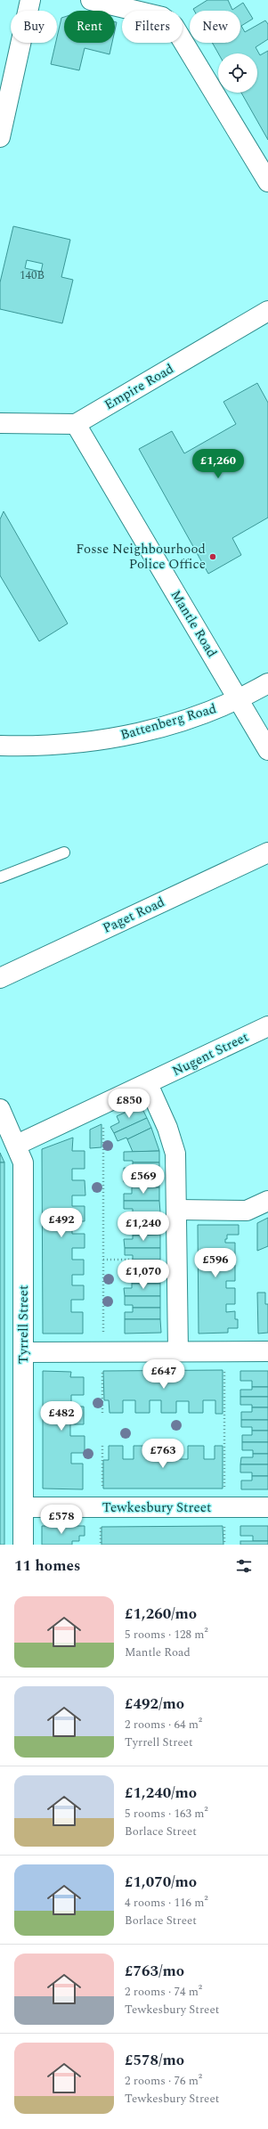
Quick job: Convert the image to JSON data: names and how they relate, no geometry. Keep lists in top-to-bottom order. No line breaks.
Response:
{"streets":{"street":["Empire Road","Mantle Road","Battenberg Road","Paget Road","Nugent Street","Tyrrell Street","Tewkesbury Street"]},"crossings":[["Empire Road","Mantle Road"],["Mantle Road","Battenberg Road"],["Nugent Street","Tyrrell Street"],["Tyrrell Street","Tewkesbury Street"]],"places":["Fosse Neighbourhood Police Office"],"house_numbers":["140B"],"page":{"chip":["Buy","Rent","Filters","New"],"price":["£1,260","£850","£569","£492","£1,240","£596","£1,070","£647","£482","£763","£578"],"heading":"11 homes","list":[{"name":"£1,260/mo","note":"5 rooms · 128 m² · Mantle Road"},{"name":"£492/mo","note":"2 rooms · 64 m² · Tyrrell Street"},{"name":"£1,240/mo","note":"5 rooms · 163 m² · Borlace Street"},{"name":"£1,070/mo","note":"4 rooms · 116 m² · Borlace Street"},{"name":"£763/mo","note":"2 rooms · 74 m² · Tewkesbury Street"},{"name":"£578/mo","note":"2 rooms · 76 m² · Tewkesbury Street"}]}}
